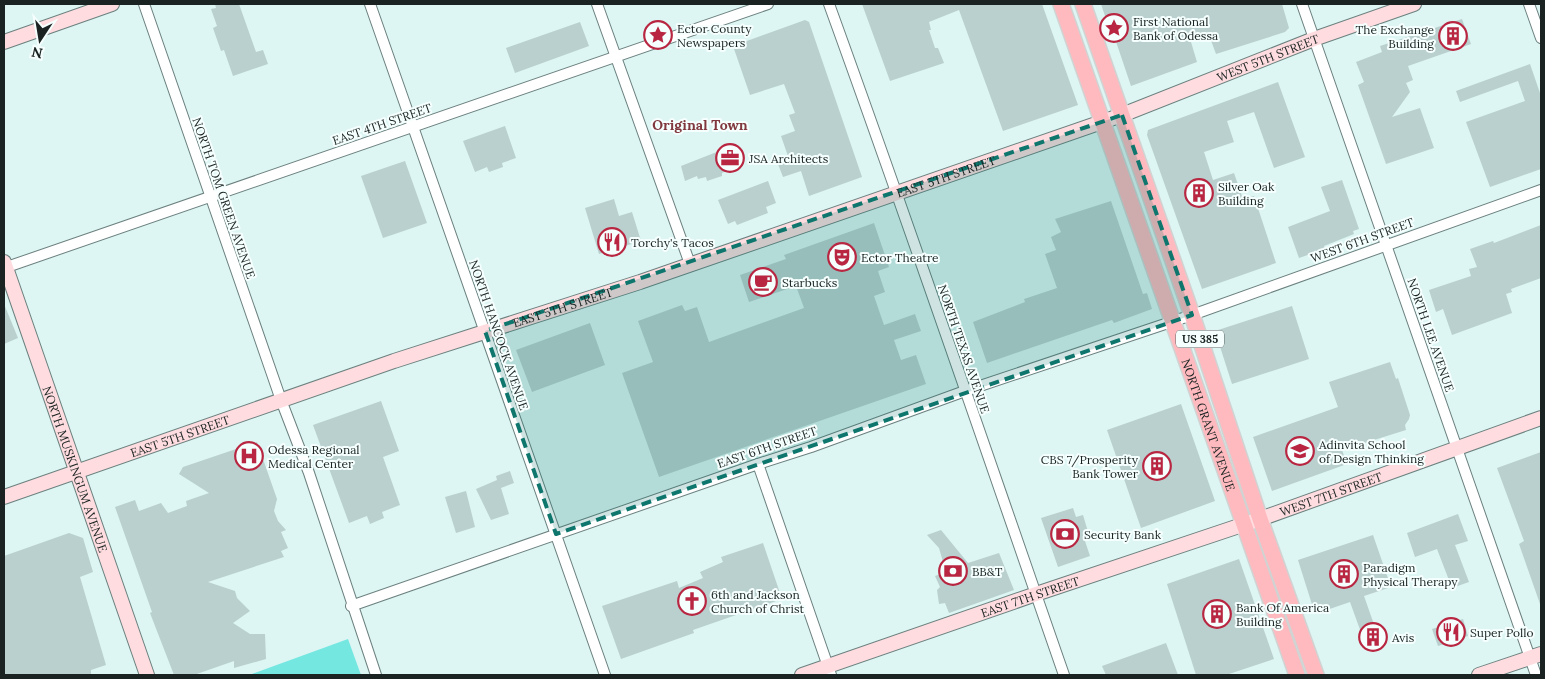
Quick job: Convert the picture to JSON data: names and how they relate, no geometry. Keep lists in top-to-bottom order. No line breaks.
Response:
{"streets":{"main road":["US 385","NORTH GRANT AVENUE"],"street":["WEST 5TH STREET","EAST 4TH STREET","EAST 5TH STREET","NORTH TOM GREEN AVENUE","WEST 6TH STREET","NORTH HANCOCK AVENUE","NORTH LEE AVENUE","NORTH TEXAS AVENUE","EAST 6TH STREET","NORTH MUSKINGUM AVENUE","WEST 7TH STREET","EAST 7TH STREET"]},"crossings":[["WEST 5TH STREET","EAST 5TH STREET"],["WEST 5TH STREET","NORTH LEE AVENUE"],["WEST 5TH STREET","NORTH GRANT AVENUE"],["EAST 4TH STREET","NORTH TOM GREEN AVENUE"],["EAST 4TH STREET","NORTH HANCOCK AVENUE"],["EAST 4TH STREET","NORTH MUSKINGUM AVENUE"],["EAST 5TH STREET","NORTH TOM GREEN AVENUE"],["EAST 5TH STREET","NORTH HANCOCK AVENUE"],["EAST 5TH STREET","NORTH TEXAS AVENUE"],["EAST 5TH STREET","NORTH GRANT AVENUE"],["EAST 5TH STREET","NORTH MUSKINGUM AVENUE"],["NORTH TOM GREEN AVENUE","EAST 6TH STREET"],["WEST 6TH STREET","NORTH LEE AVENUE"],["WEST 6TH STREET","NORTH GRANT AVENUE"],["WEST 6TH STREET","EAST 6TH STREET"],["NORTH HANCOCK AVENUE","EAST 6TH STREET"],["NORTH LEE AVENUE","WEST 7TH STREET"],["NORTH TEXAS AVENUE","EAST 6TH STREET"],["NORTH TEXAS AVENUE","EAST 7TH STREET"],["NORTH GRANT AVENUE","EAST 6TH STREET"],["NORTH GRANT AVENUE","WEST 7TH STREET"],["NORTH GRANT AVENUE","EAST 7TH STREET"],["WEST 7TH STREET","EAST 7TH STREET"]],"districts":["Original Town"],"places":{"place":["First National Bank of Odessa","Ector County Newspapers"],"building":["The Exchange Building","Silver Oak Building","CBS 7/Prosperity Bank Tower","Paradigm Physical Therapy","Bank Of America Building","Avis"],"office":["JSA Architects"],"restaurant":["Torchy's Tacos","Super Pollo"],"theatre":["Ector Theatre"],"cafe":["Starbucks"],"school or university":["Adinvita School of Design Thinking"],"hospital":["Odessa Regional Medical Center"],"bank":["Security Bank","BB&T"],"church":["6th and Jackson Church of Christ"]},"north":"bottom"}
